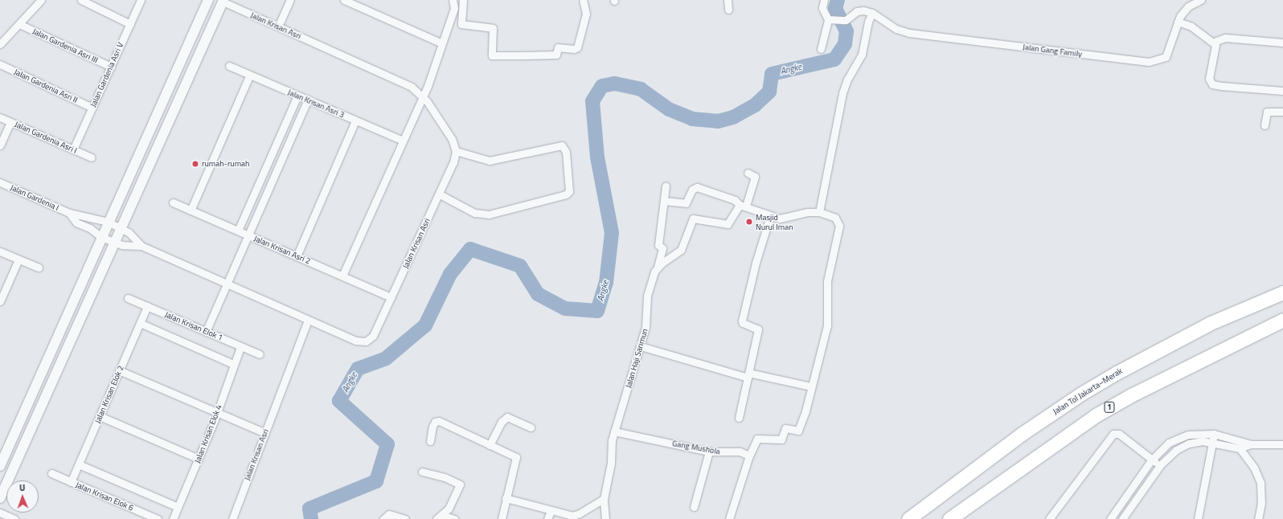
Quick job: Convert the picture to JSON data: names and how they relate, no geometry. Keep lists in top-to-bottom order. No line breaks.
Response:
{"streets":{"highway":["Jalan Tol Jakarta–Merak","1"],"street":["Jalan Krisan Asri","Jalan Gardenia Asri III","Jalan Gang Family","Jalan Gardenia Asri V","Jalan Gardenia Asri II","Jalan Krisan Asri 3","Jalan Gardenia Asri I","Jalan Gardenia I","Jalan Krisan Asri 2","Jalan Krisan Elok 1","Jalan Haji Sarimun","Jalan Krisan Elok 2","Jalan Krisan Elok 4","Gang Mushola","Jalan Krisan Elok 6"]},"crossings":[["Jalan Krisan Asri","Jalan Krisan Asri 2"],["Jalan Gardenia Asri III","Jalan Gardenia Asri V"],["Jalan Gardenia Asri V","Jalan Gardenia Asri II"],["Jalan Gardenia Asri V","Jalan Gardenia Asri I"],["Jalan Krisan Elok 1","Jalan Krisan Elok 2"],["Jalan Krisan Elok 1","Jalan Krisan Elok 4"],["Jalan Haji Sarimun","Gang Mushola"],["Jalan Krisan Elok 2","Jalan Krisan Elok 6"]],"water":["Angke"],"places":["rumah-rumah","Masjid Nurul Iman"],"north":"top"}
